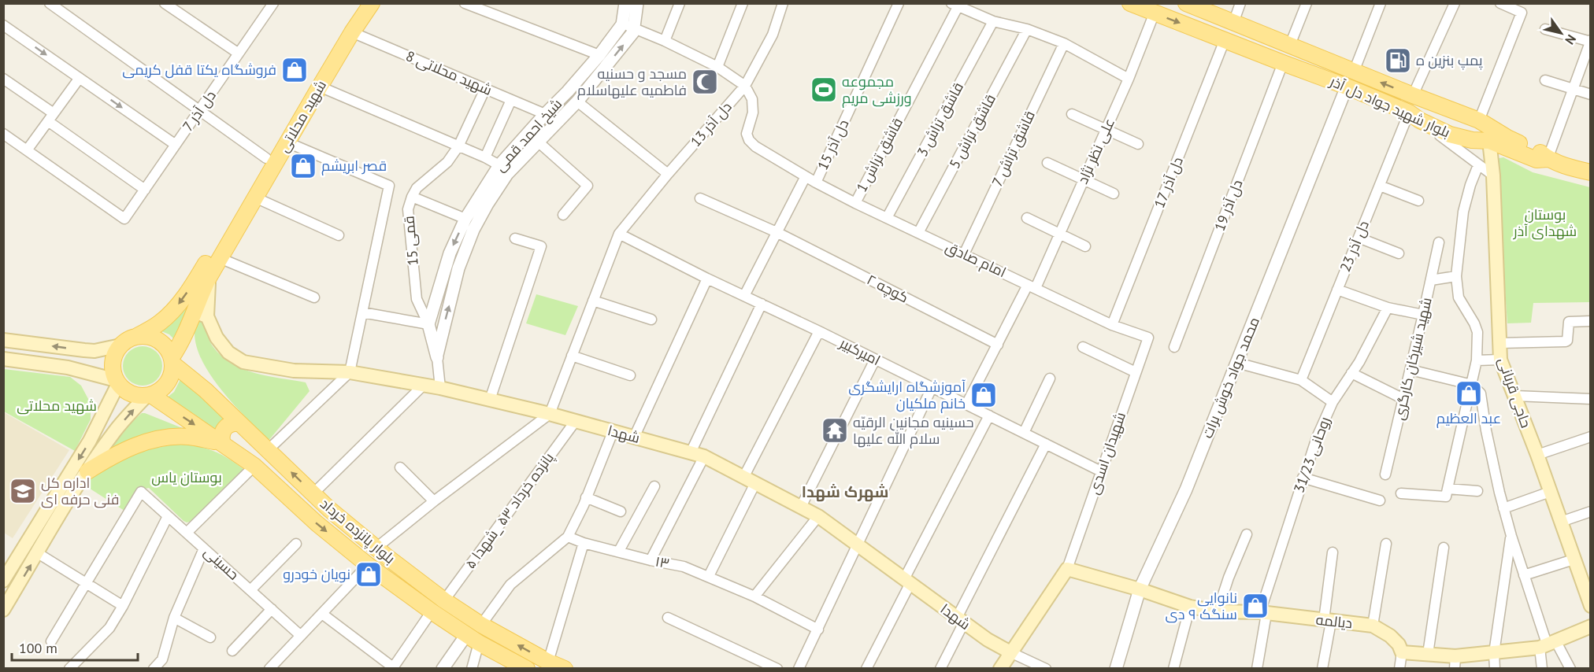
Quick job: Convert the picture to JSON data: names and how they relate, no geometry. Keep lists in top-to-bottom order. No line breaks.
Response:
{"streets":{"main road":["بلوار شهید جواد دل آذر","شهید محلاتی","حاجی قربانی","شهدا","بلوار پانزده خرداد","دیالمه"],"street":["شهید محلاتی 8","دل آذر 7","قاشق تراش 3","دل آذر 13","قاشق تراش 5","شیخ احمد قمی","دل آذر 15","قاشق تراش 7","علی نظر نژاد","قاشق تراش 1","دل آذر 17","دل آذر 19","قمی 15","دل آذر 23","امام صادق","کوچه ۲","امیرکبیر","شهید شیرخان کارگری","محمد جواد خوش برات","شهیدان اسدی","روحانی 31/23","پانزده خرداد ۵۳ _شهدا ۵","۱۳","حسینی"]},"crossings":[["شهید محلاتی 8","شهید محلاتی"],["شهید محلاتی 8","شیخ احمد قمی"],["شهید محلاتی 8","قمی 15"],["بلوار شهید جواد دل آذر","علی نظر نژاد"],["بلوار شهید جواد دل آذر","دل آذر 17"],["بلوار شهید جواد دل آذر","دل آذر 19"],["بلوار شهید جواد دل آذر","دل آذر 23"],["بلوار شهید جواد دل آذر","محمد جواد خوش برات"],["بلوار شهید جواد دل آذر","حاجی قربانی"],["شهید محلاتی","شهدا"],["شهید محلاتی","بلوار پانزده خرداد"],["قاشق تراش 3","امام صادق"],["دل آذر 13","امام صادق"],["دل آذر 13","امیرکبیر"],["دل آذر 13","شهدا"],["قاشق تراش 5","امام صادق"],["شیخ احمد قمی","قمی 15"],["شیخ احمد قمی","شهدا"],["دل آذر 15","امام صادق"],["قاشق تراش 7","امام صادق"],["علی نظر نژاد","امام صادق"],["علی نظر نژاد","کوچه ۲"],["علی نظر نژاد","امیرکبیر"],["قاشق تراش 1","امام صادق"],["دل آذر 17","امام صادق"],["امام صادق","شهیدان اسدی"],["امیرکبیر","شهیدان اسدی"],["محمد جواد خوش برات","دیالمه"],["شهدا","پانزده خرداد ۵۳ _شهدا ۵"],["شهیدان اسدی","دیالمه"],["روحانی 31/23","دیالمه"],["پانزده خرداد ۵۳ _شهدا ۵","بلوار پانزده خرداد"]],"districts":["شهرک شهدا"],"parks":["بوستان شهدای آذر","شهید محلاتی","بوستان یاس"],"places":{"fuel station":["پمپ بنزین ه"],"shop":["فروشگاه یکتا قفل کریمی","قصر ابریشم","عبد العظيم","آموزشگاه ارایشگری خانم ملکیان","نویان خودرو","نانوایی سنگک ۹ دی"],"mosque":["مسجد و حسنیه فاطمیه علیهاسلام"],"sports":["مجموعه ورزشی مریم"],"temple":["حسینیه مجانین الرقیّه سلام الله علیها"],"school or university":["اداره کل فنی حرفه ای"]},"scale_bar":"100 m","north":"bottom right"}
